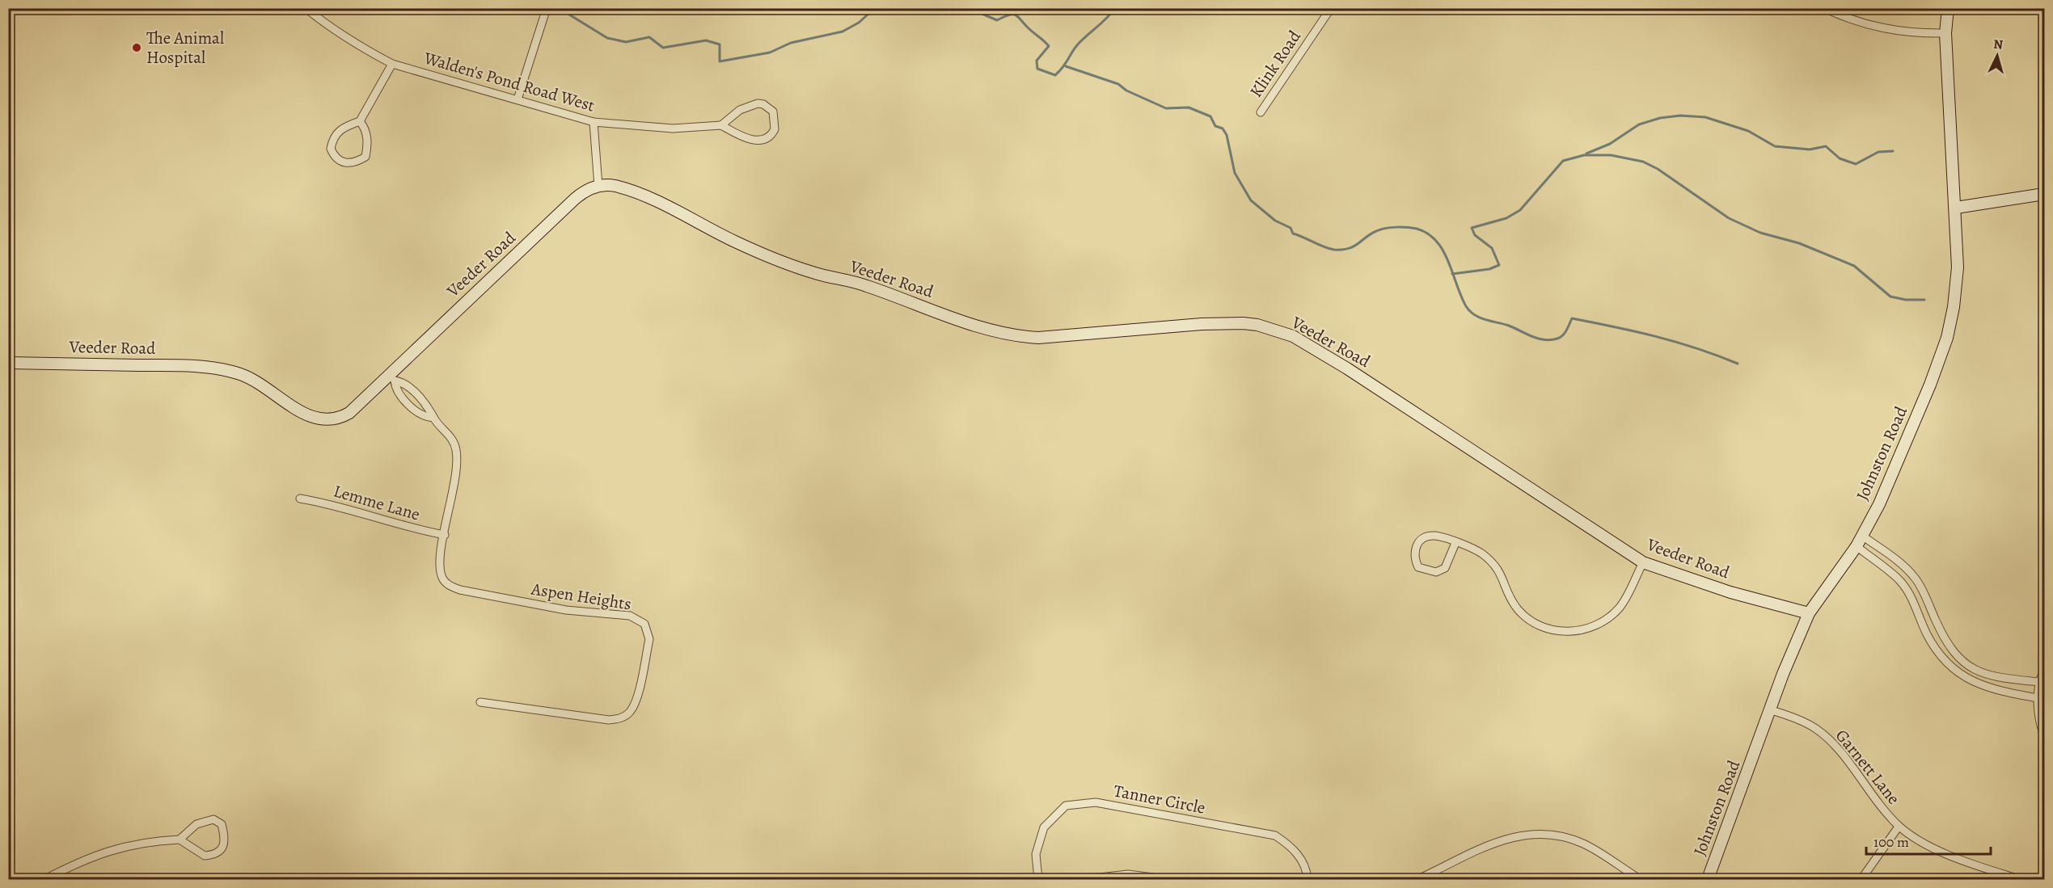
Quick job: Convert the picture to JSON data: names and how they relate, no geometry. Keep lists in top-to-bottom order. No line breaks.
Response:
{"streets":{"street":["Klink Road","Walden's Pond Road West","Veeder Road","Johnston Road","Lemme Lane","Aspen Heights","Garnett Lane","Tanner Circle"]},"crossings":[["Veeder Road","Johnston Road"],["Veeder Road","Aspen Heights"],["Johnston Road","Garnett Lane"],["Lemme Lane","Aspen Heights"]],"places":["The Animal Hospital"],"scale_bar":"100 m","north":"top"}
